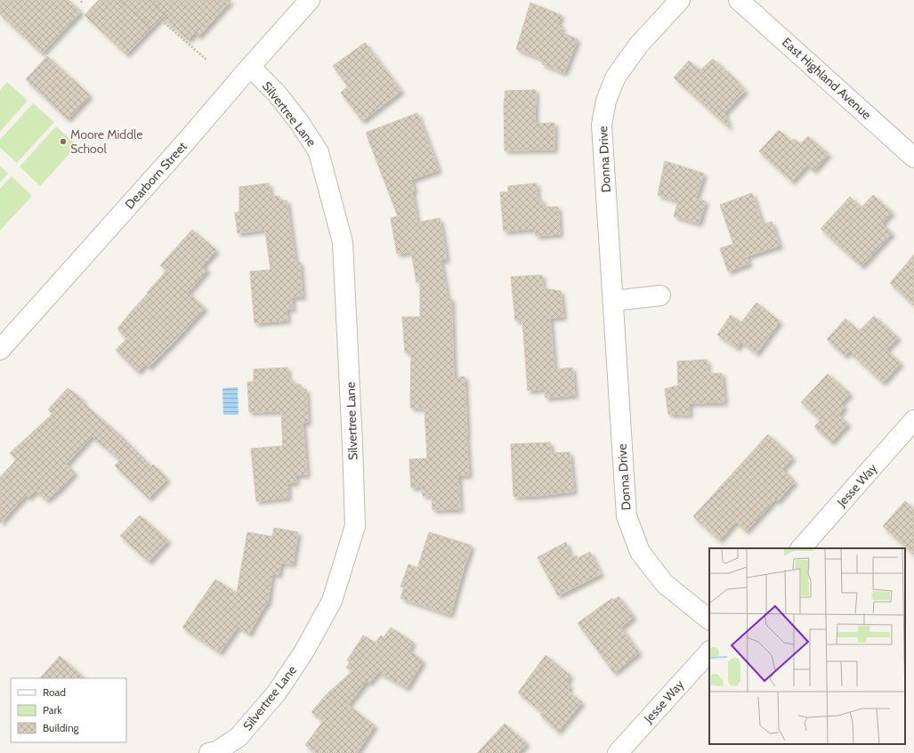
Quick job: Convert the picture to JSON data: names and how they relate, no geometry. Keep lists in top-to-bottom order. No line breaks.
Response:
{"streets":{"street":["East Highland Avenue","Silvertree Lane","Donna Drive","Dearborn Street","Jesse Way"]},"crossings":[["Silvertree Lane","Dearborn Street"]],"places":["Moore Middle School"],"legend":["Road","Park","Building"]}
